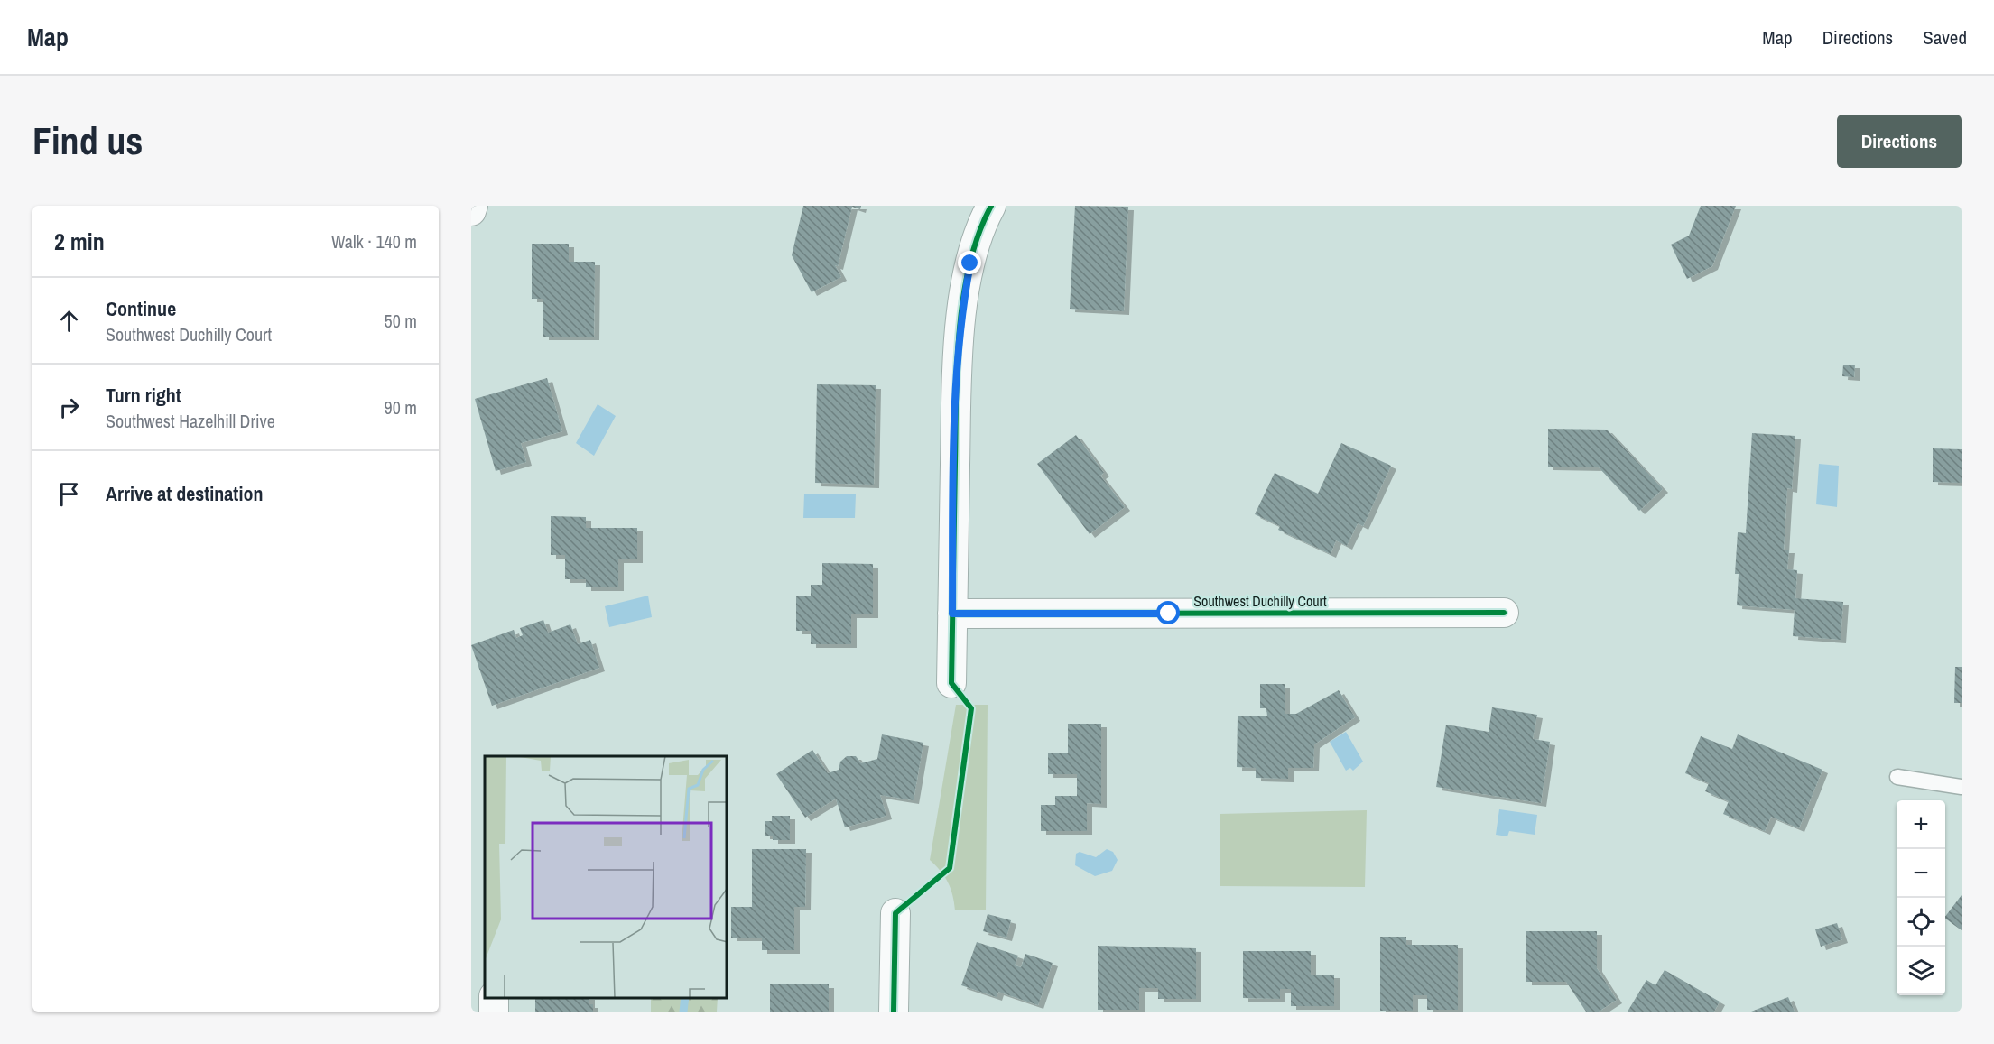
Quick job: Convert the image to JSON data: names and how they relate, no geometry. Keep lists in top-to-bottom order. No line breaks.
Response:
{"streets":{"street":["Southwest Duchilly Court"]},"page":{"header":"Map","nav":["Map","Directions","Saved"],"buttons":"Directions","title":"Find us","heading":["2 min","Walk · 140 m"],"list":[["Continue","Southwest Duchilly Court","50 m"],["Turn right","Southwest Hazelhill Drive","90 m"],"Arrive at destination"],"map_buttons":["+","−"]}}
